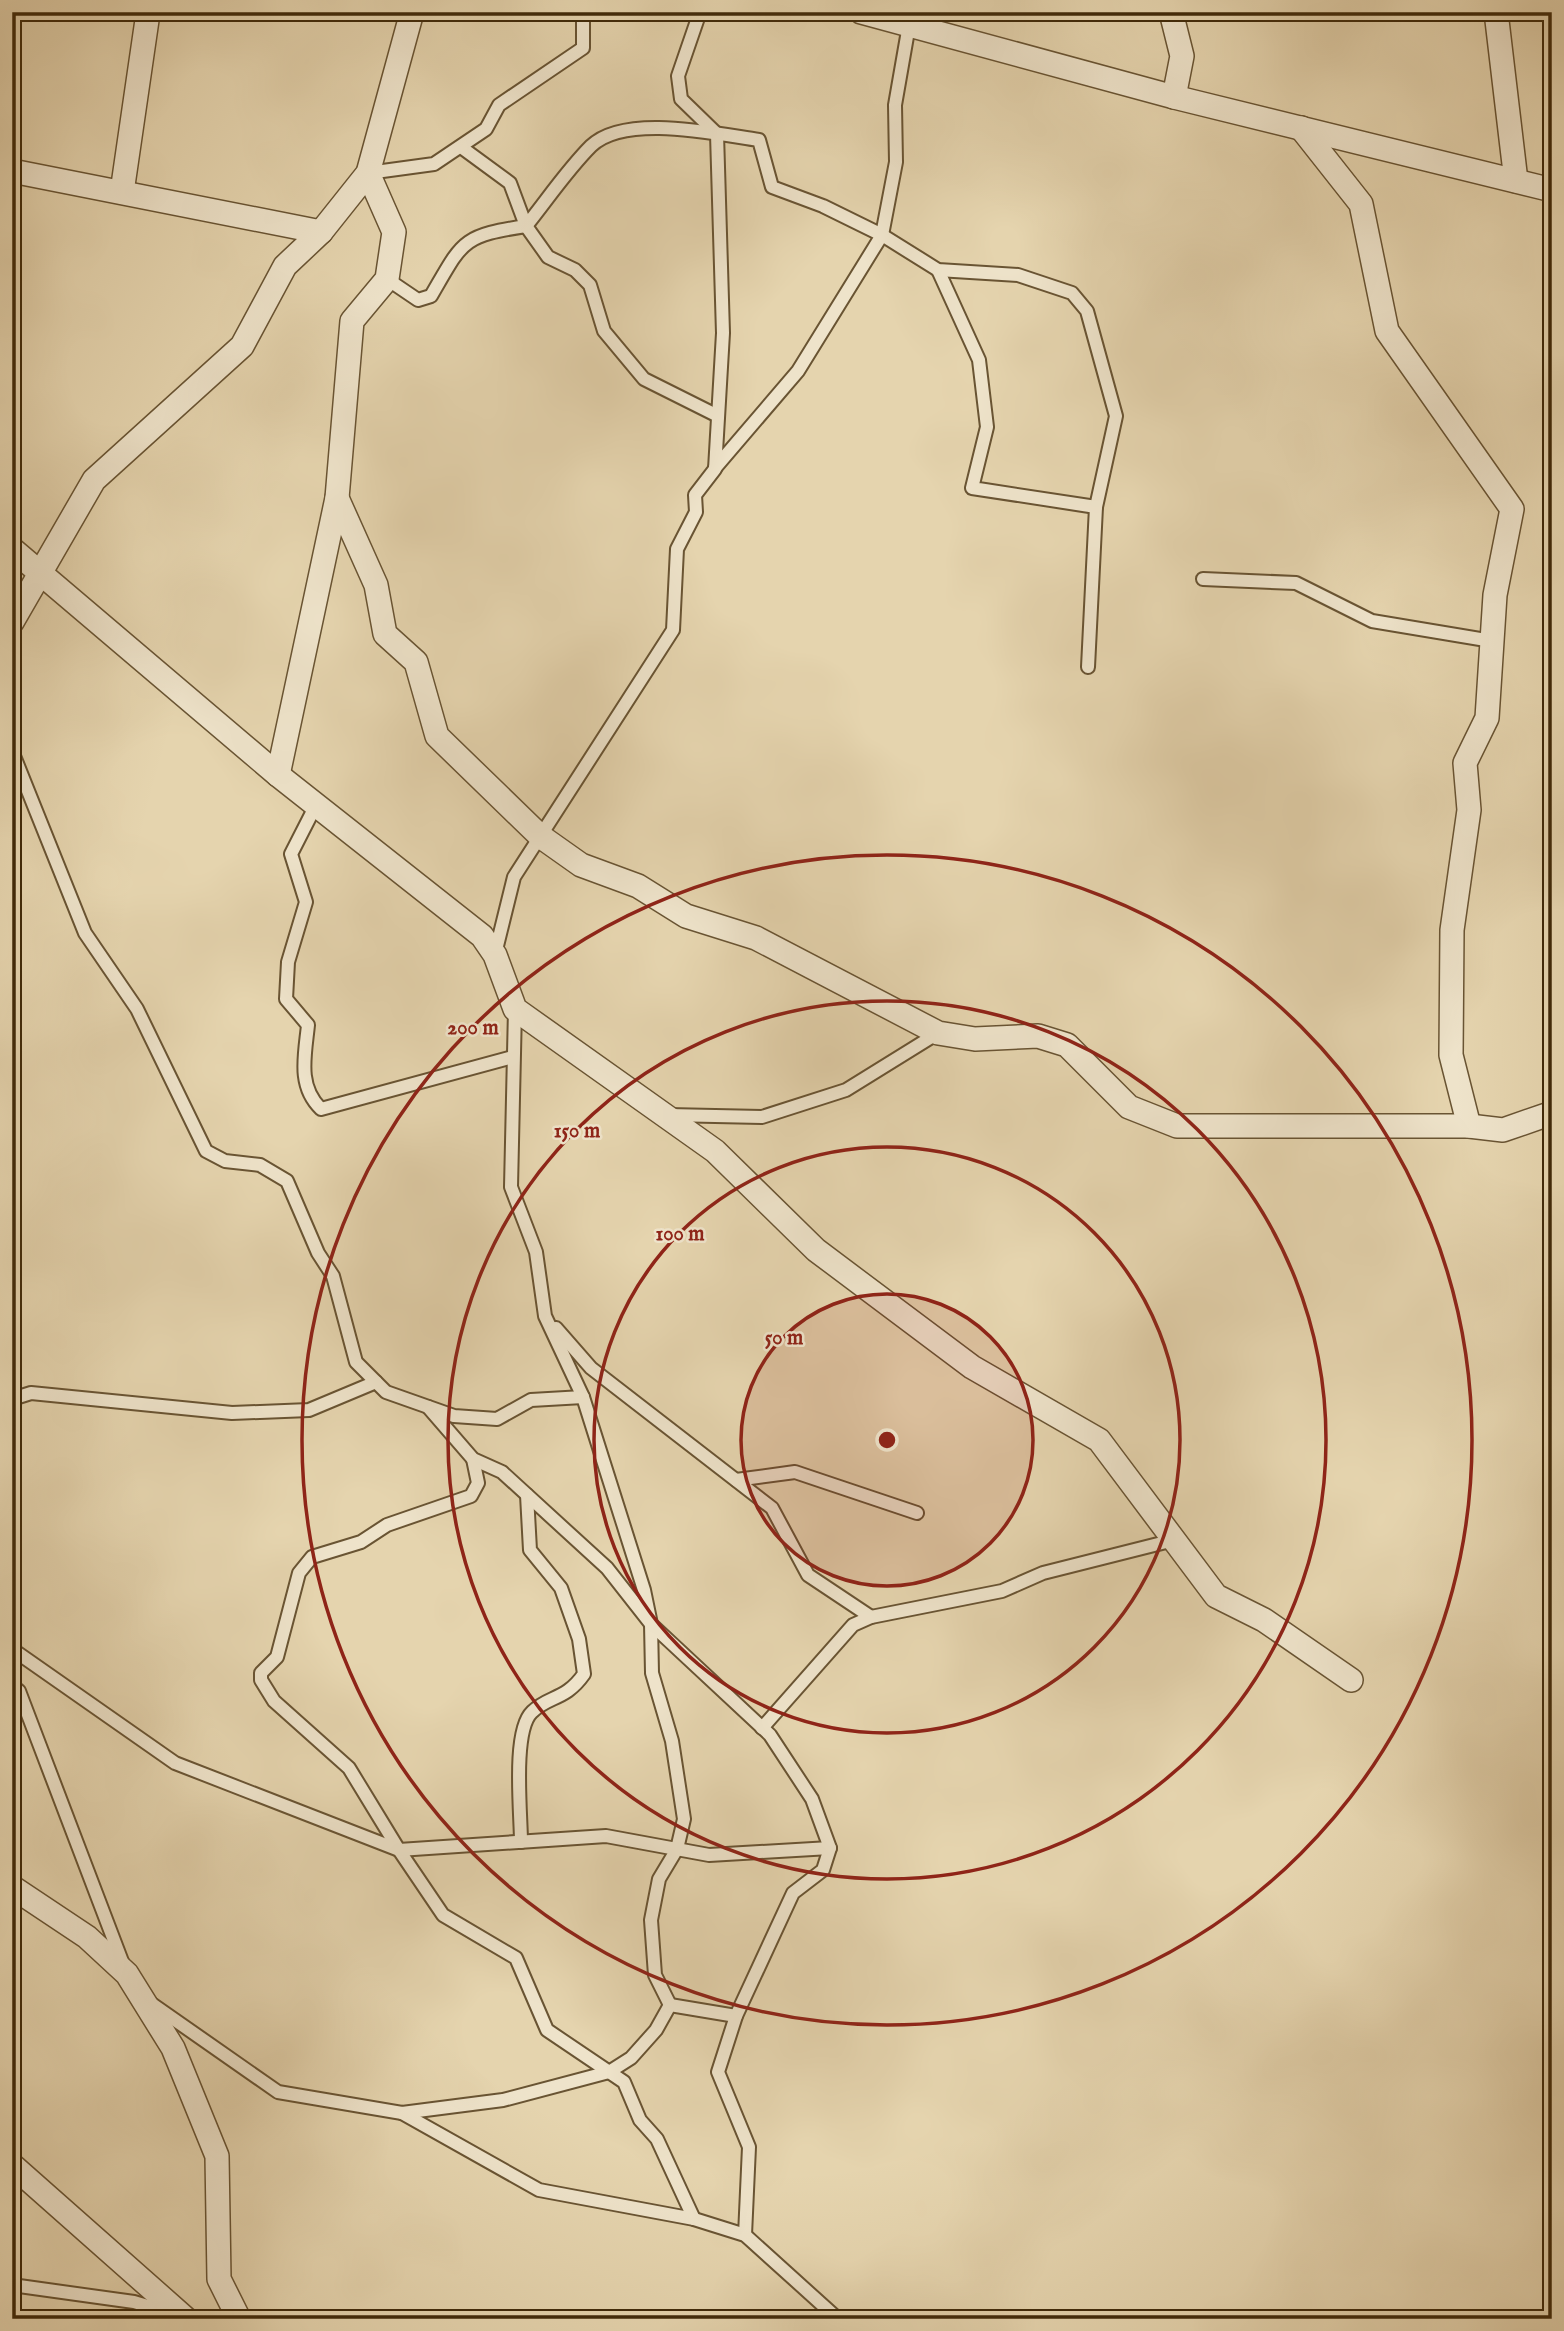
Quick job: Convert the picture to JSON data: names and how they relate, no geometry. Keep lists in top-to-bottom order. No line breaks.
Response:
{"rings":["200 m","150 m","100 m","50 m"]}
